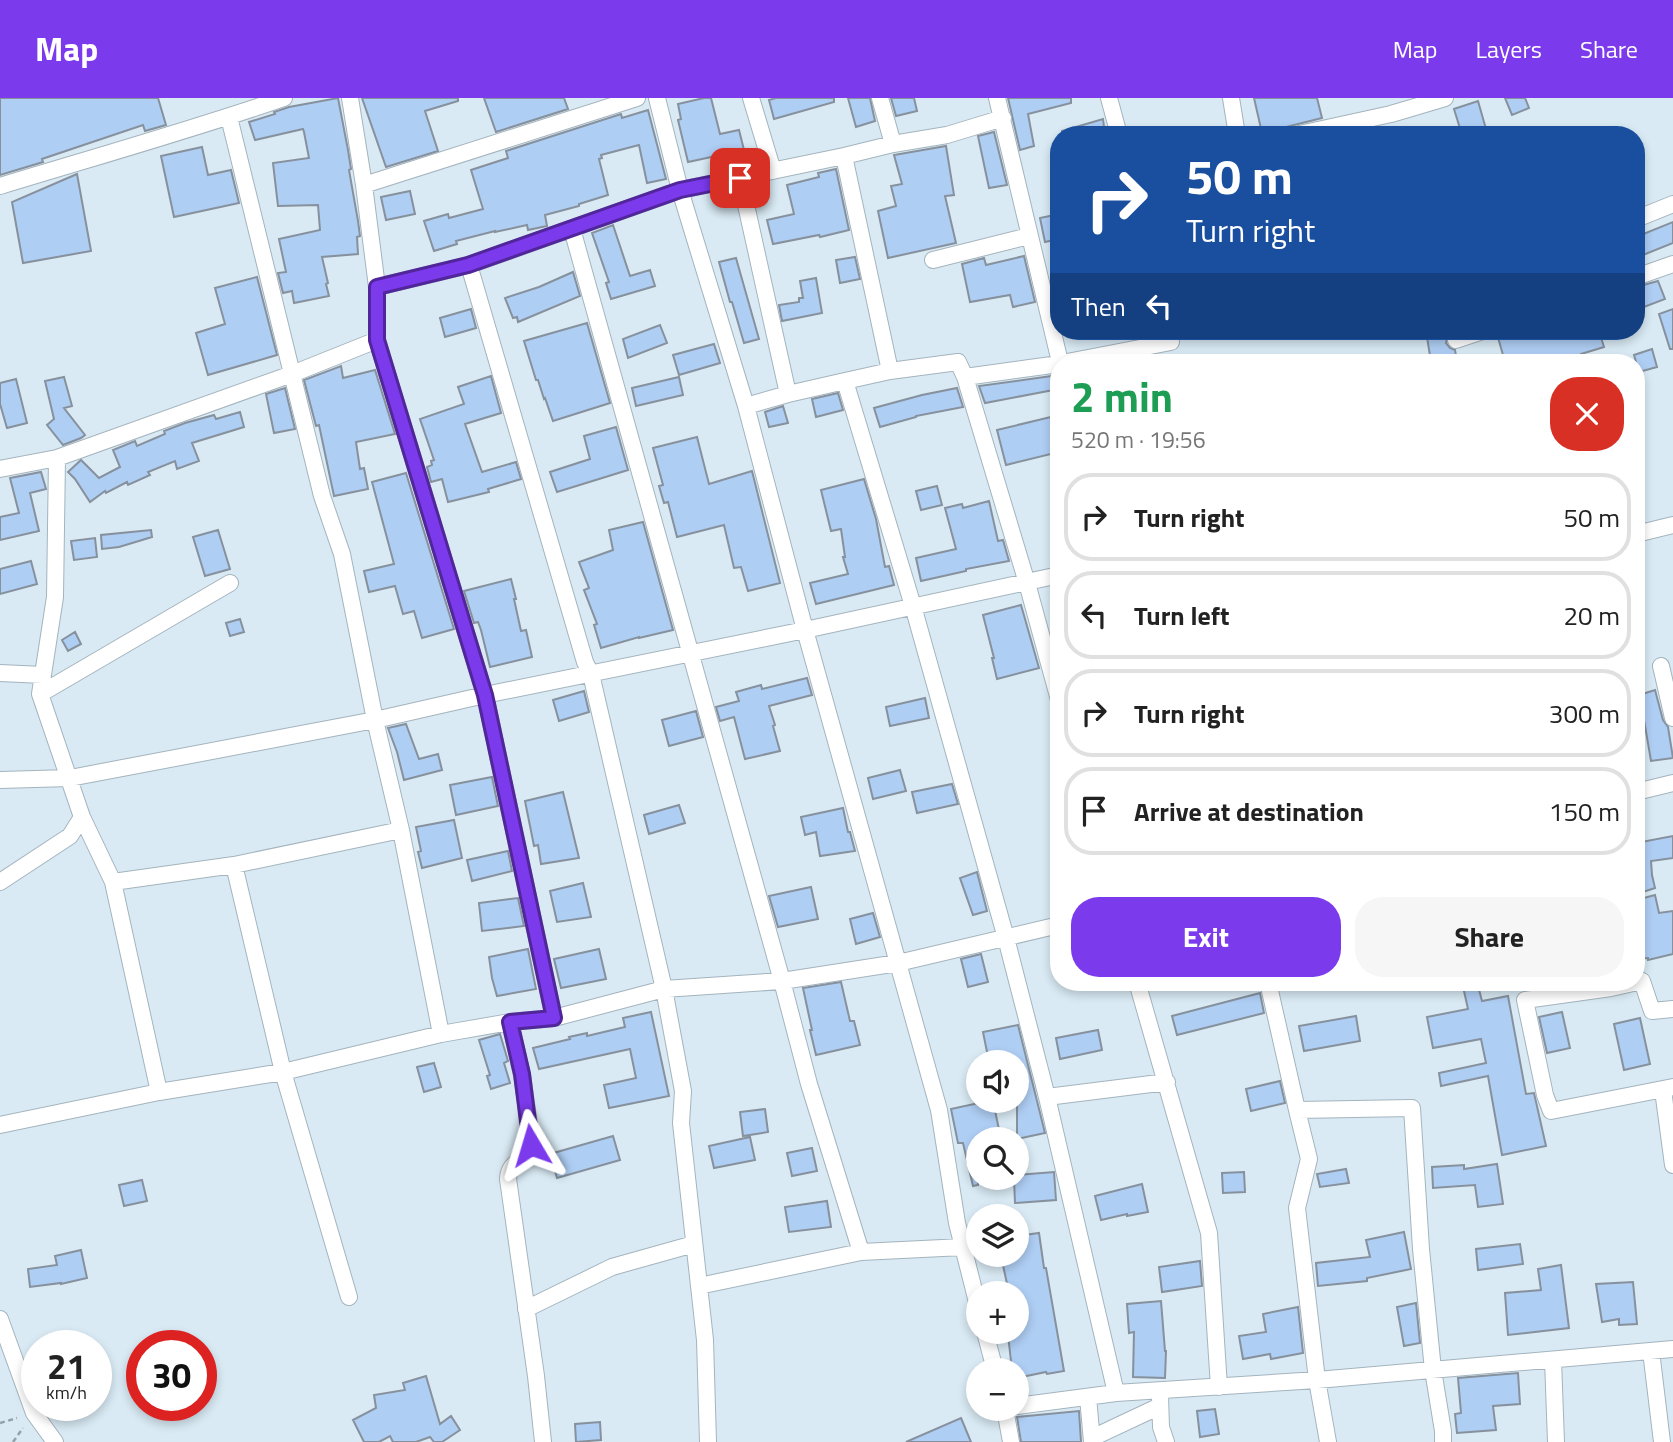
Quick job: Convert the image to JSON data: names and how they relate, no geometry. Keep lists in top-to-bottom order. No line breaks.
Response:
{"page":{"header":"Map","nav":["Map","Layers","Share"],"turn":["50 m","Turn right"],"then":"Then","heading":["2 min","520 m · 19:56"],"list":[{"name":"Turn right","value":"50 m"},{"name":"Turn left","value":"20 m"},{"name":"Turn right","value":"300 m"},{"name":"Arrive at destination","value":"150 m"}],"buttons":["Exit","Share"],"map_buttons":["+","−"],"speed":"21 km/h","limit":"30"}}
